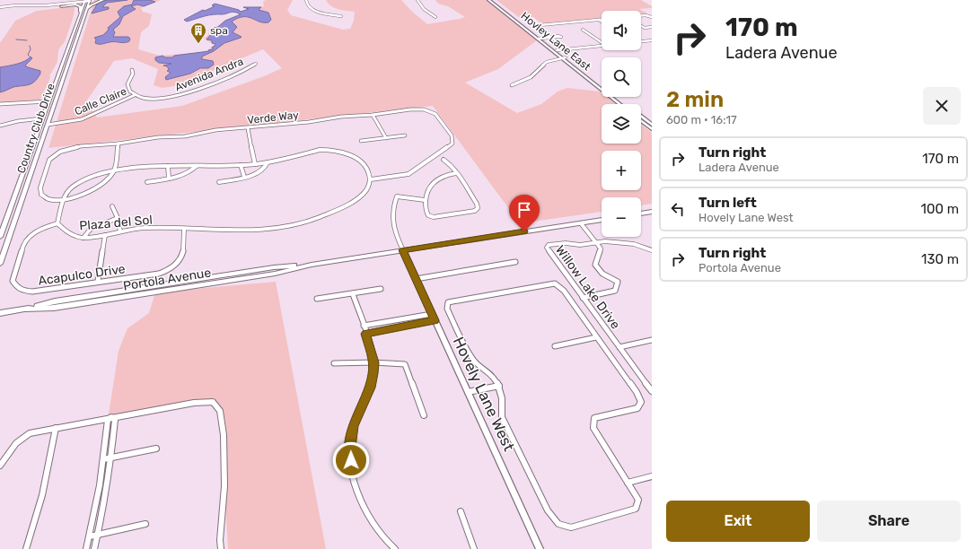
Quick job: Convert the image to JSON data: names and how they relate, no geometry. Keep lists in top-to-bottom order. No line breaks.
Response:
{"streets":{"main road":["Country Club Drive","Portola Avenue"],"street":["Hovley Lane East","Avenida Andra","Calle Claire","Verde Way","Plaza del Sol","Acapulco Drive","Willow Lake Drive","Hovely Lane West"]},"crossings":[["Avenida Andra","Calle Claire"],["Calle Claire","Country Club Drive"],["Verde Way","Plaza del Sol"],["Plaza del Sol","Acapulco Drive"],["Portola Avenue","Hovely Lane West"]],"places":{"building":["spa"]},"page":{"turn":["170 m","Ladera Avenue"],"map_buttons":["+","−"],"heading":["2 min","600 m · 16:17"],"list":[{"name":"Turn right","note":"Ladera Avenue","value":"170 m"},{"name":"Turn left","note":"Hovely Lane West","value":"100 m"},{"name":"Turn right","note":"Portola Avenue","value":"130 m"}],"buttons":["Exit","Share"]}}
